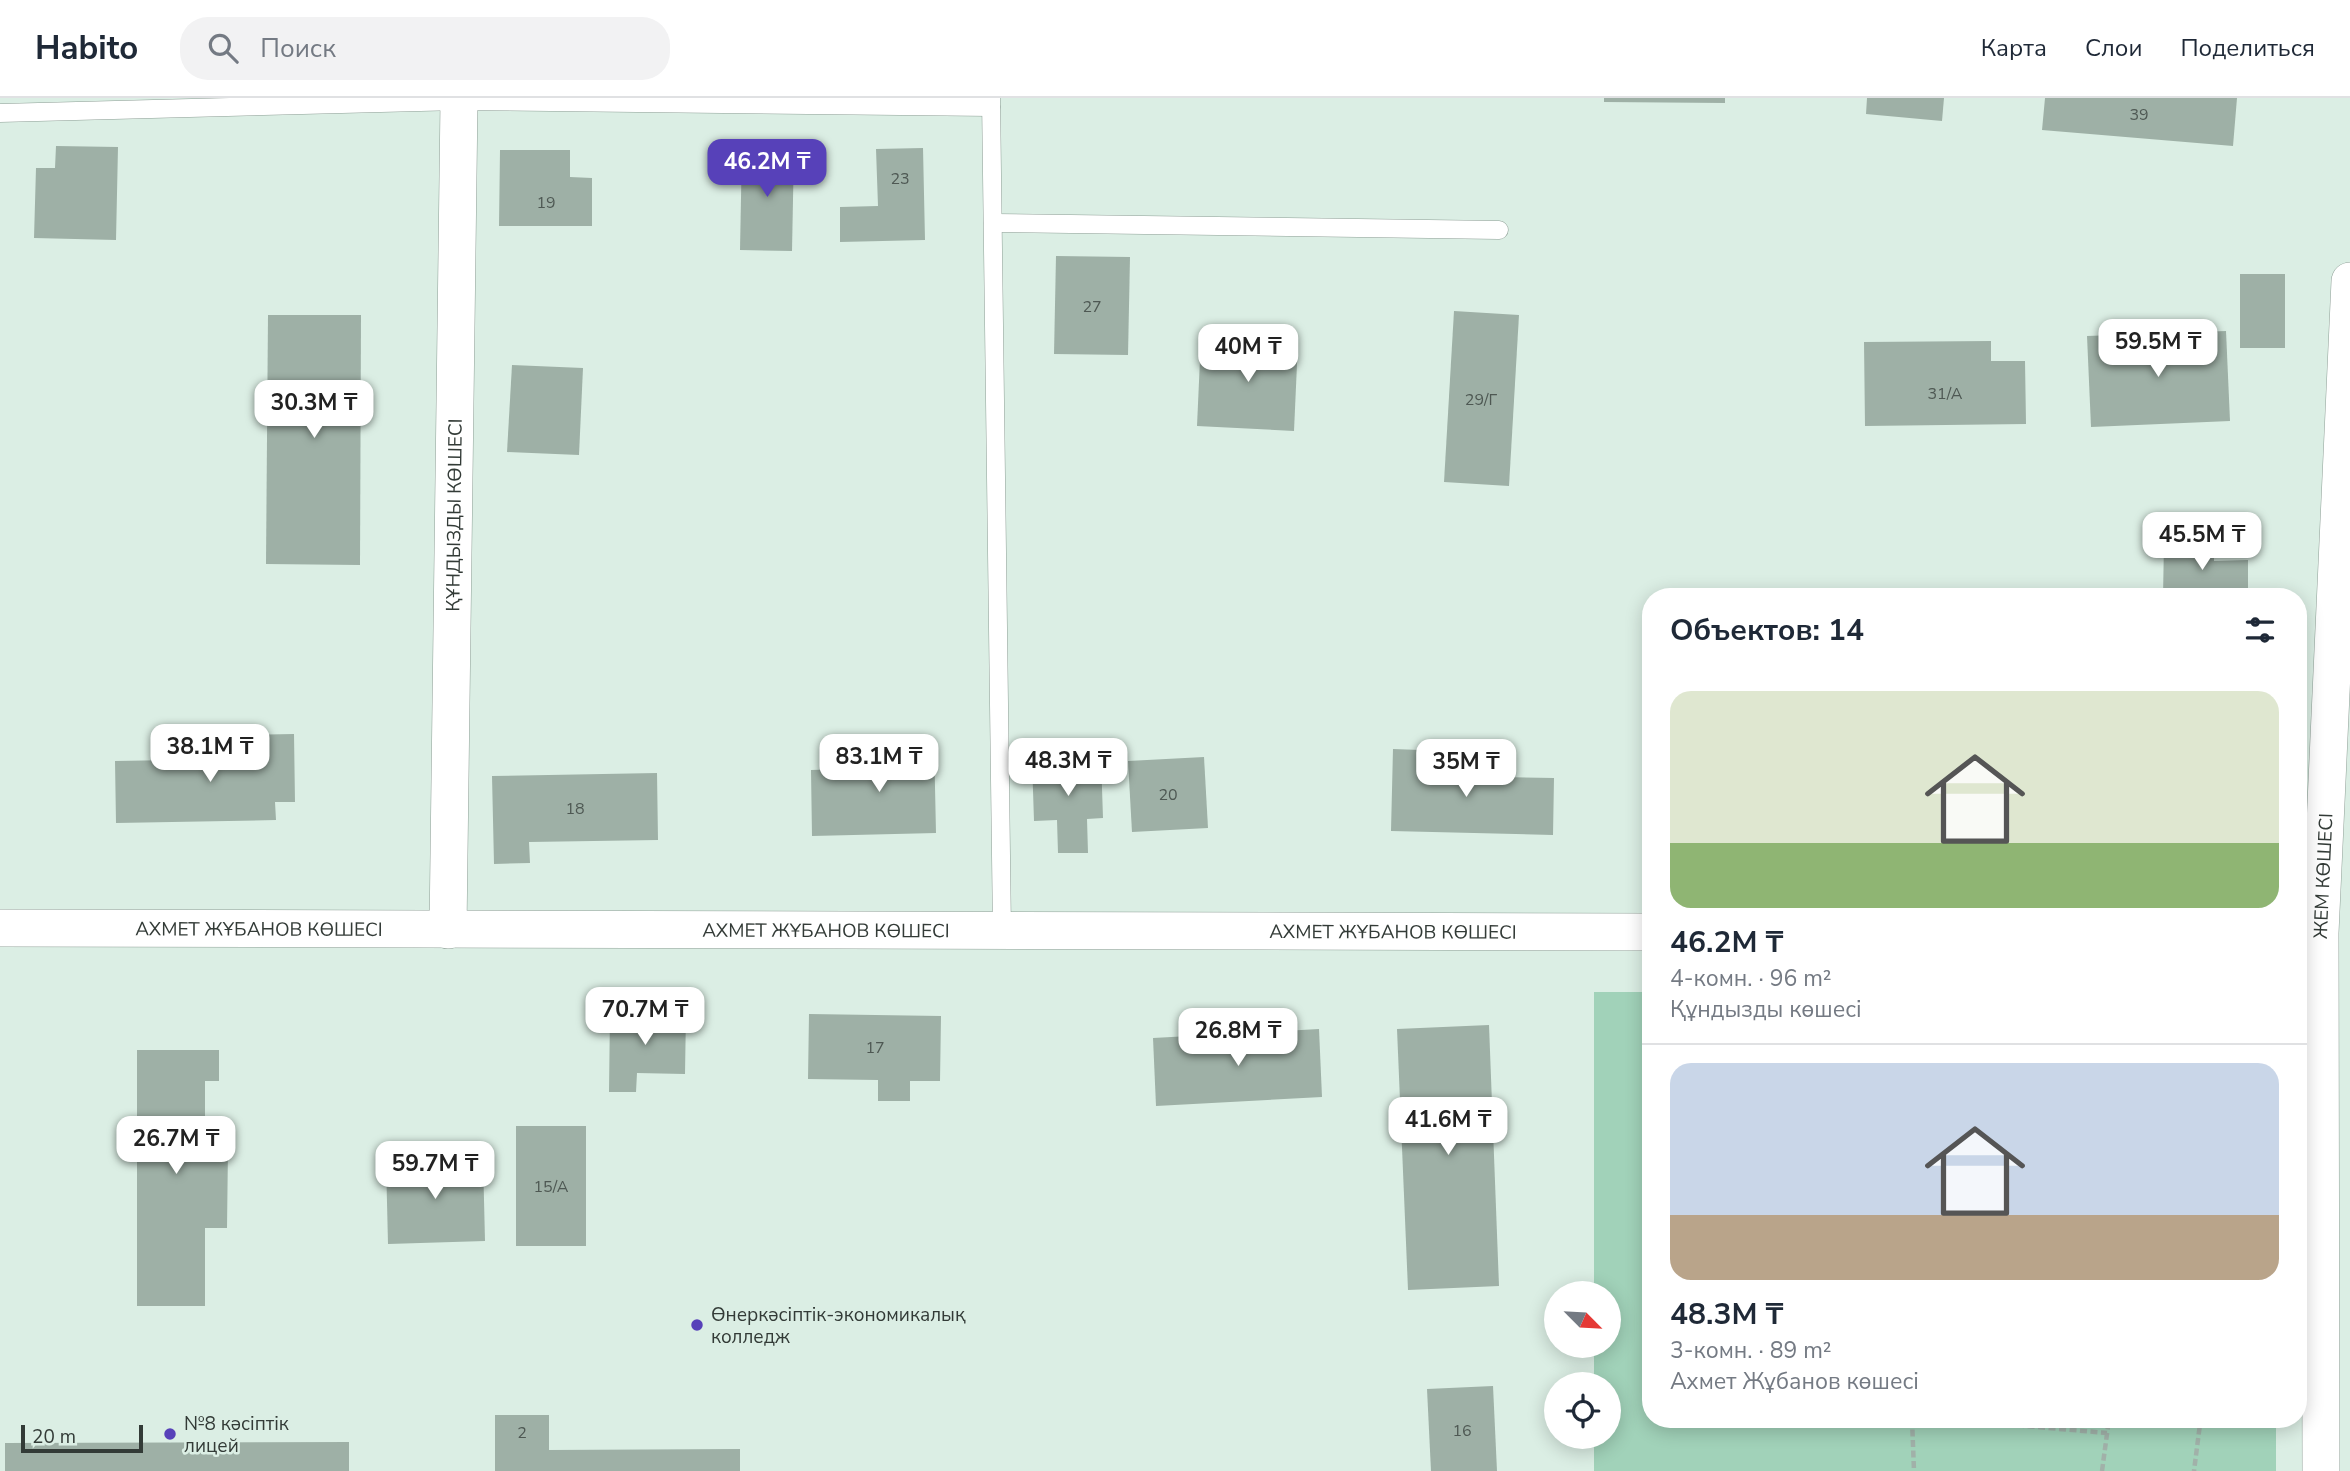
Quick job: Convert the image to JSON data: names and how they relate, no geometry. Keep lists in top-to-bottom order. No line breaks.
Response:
{"streets":{"street":["ҚҰНДЫЗДЫ КӨШЕСІ","ЖЕМ КӨШЕСІ","АХМЕТ ЖҰБАНОВ КӨШЕСІ"]},"crossings":[["ҚҰНДЫЗДЫ КӨШЕСІ","АХМЕТ ЖҰБАНОВ КӨШЕСІ"]],"places":["Өнеркәсіптік-экономикалық колледж","№8 кәсіптік лицей"],"house_numbers":["39","23","19","27","31/А","29/Г","20","18","17","15/А","16","2"],"scale_bar":"20 m","north":"bottom right","page":{"header":"Habito","search":"Поиск","nav":["Карта","Слои","Поделиться"],"price":["46.2M ₸","59.5M ₸","40M ₸","30.3M ₸","45.5M ₸","38.1M ₸","83.1M ₸","48.3M ₸","35M ₸","70.7M ₸","26.8M ₸","41.6M ₸","26.7M ₸","59.7M ₸"],"heading":"Объектов: 14","list":[{"name":"46.2M ₸","note":"4-комн. · 96 m² · Құндызды көшесі"},{"name":"48.3M ₸","note":"3-комн. · 89 m² · Ахмет Жұбанов көшесі"}],"scale":"20 m"}}
